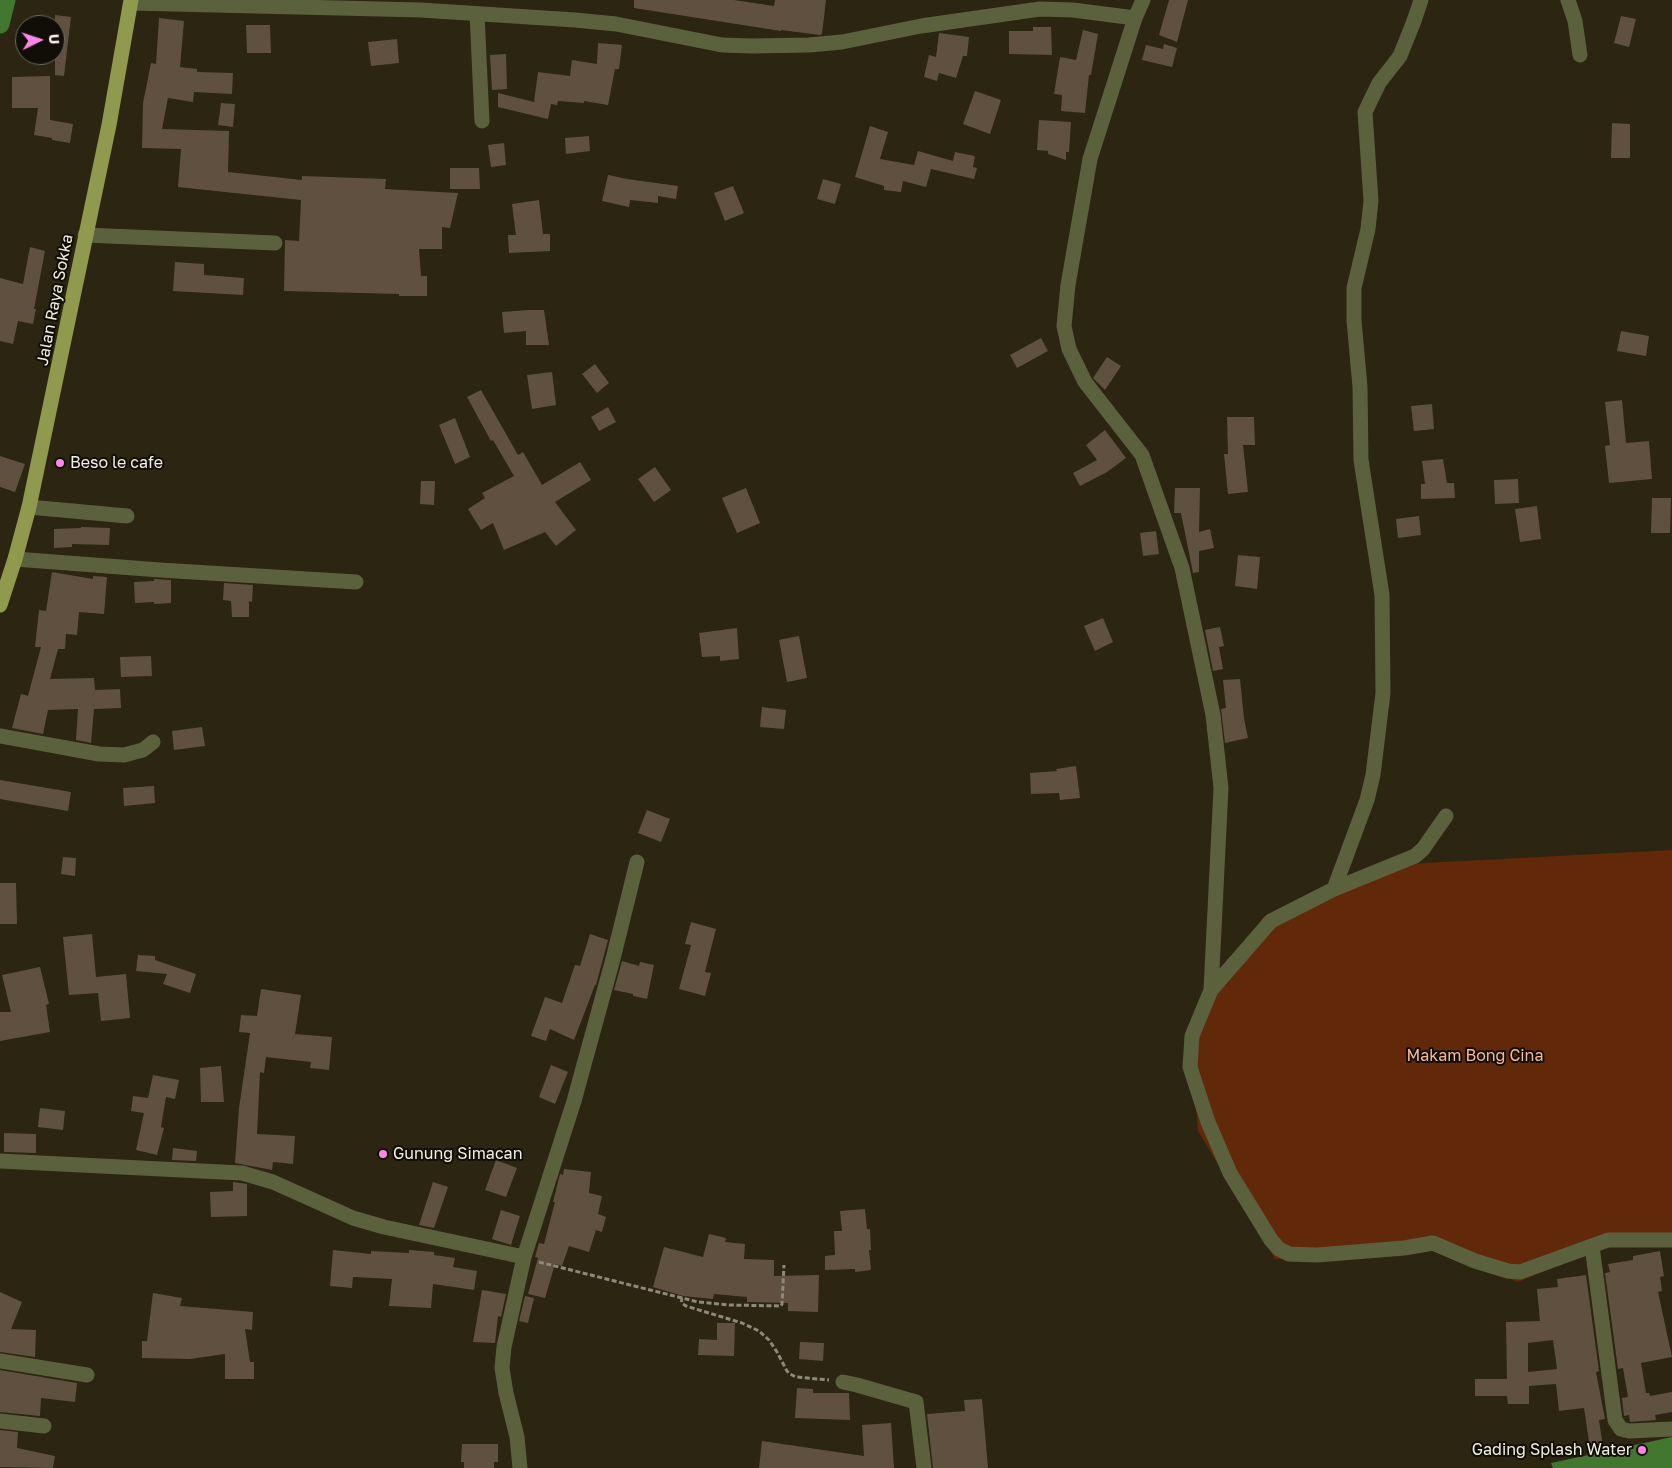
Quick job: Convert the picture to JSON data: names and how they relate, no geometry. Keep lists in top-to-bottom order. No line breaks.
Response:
{"streets":{"main road":["Jalan Raya Sokka"]},"parks":["Makam Bong Cina"],"places":["Beso le cafe","Gunung Simacan","Gading Splash Water"],"north":"right"}
